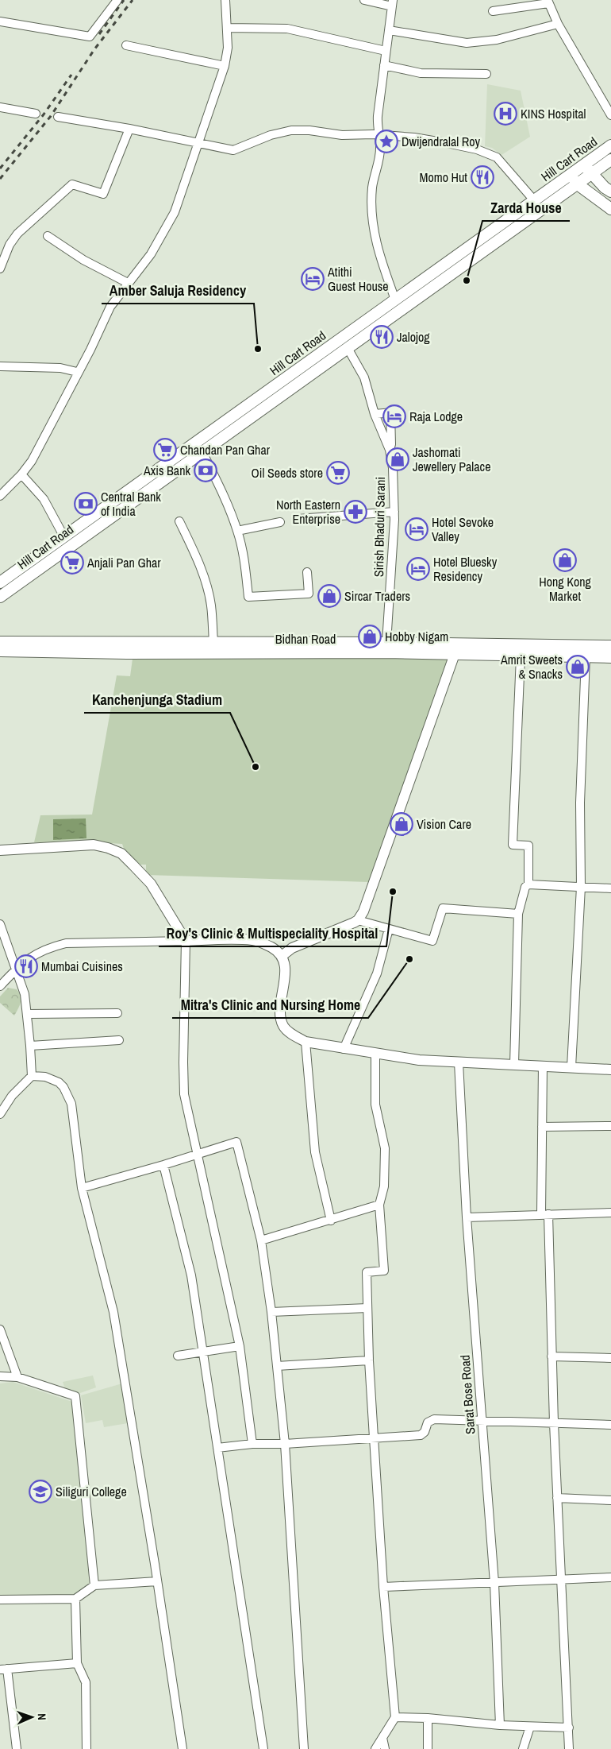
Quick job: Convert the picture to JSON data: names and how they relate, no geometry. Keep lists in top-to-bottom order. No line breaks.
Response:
{"streets":{"main road":["Hill Cart Road","Bidhan Road"],"street":["Sirish Bhaduri Sarani","Sarat Bose Road"]},"crossings":[["Hill Cart Road","Sirish Bhaduri Sarani"],["Sirish Bhaduri Sarani","Bidhan Road"]],"places":{"hospital":["KINS Hospital"],"place":["Dwijendralal Roy"],"restaurant":["Momo Hut","Jalojog","Mumbai Cuisines"],"hotel":["Atithi Guest House","Raja Lodge","Hotel Sevoke Valley","Hotel Bluesky Residency"],"other":["Zarda House","Amber Saluja Residency","Kanchenjunga Stadium","Roy's Clinic & Multispeciality Hospital","Mitra's Clinic and Nursing Home"],"supermarket":["Chandan Pan Ghar","Oil Seeds store","Anjali Pan Ghar"],"shop":["Jashomati Jewellery Palace","Hong Kong Market","Sircar Traders","Hobby Nigam","Amrit Sweets & Snacks","Vision Care"],"bank":["Axis Bank","Central Bank of India"],"pharmacy":["North Eastern Enterprise"],"school or university":["Siliguri College"]},"north":"right"}
